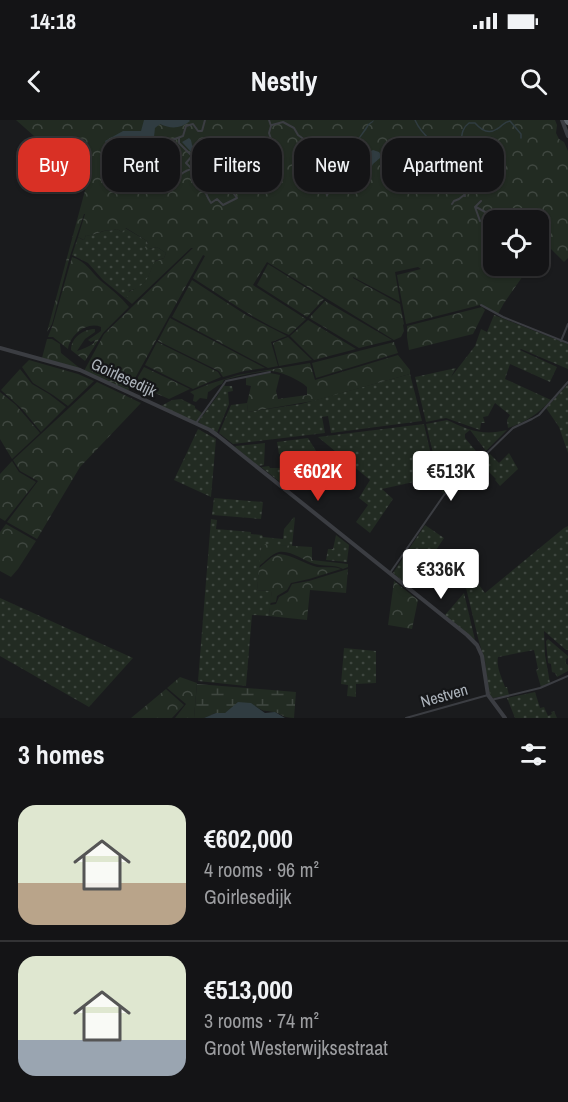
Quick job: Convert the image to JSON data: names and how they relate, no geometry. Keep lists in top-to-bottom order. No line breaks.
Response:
{"streets":{"street":["Goirlesedijk","Nestven"]},"crossings":[["Goirlesedijk","Nestven"]],"page":{"status":"14:18","header":"Nestly","chip":["Buy","Rent","Filters","New","Apartment"],"price":["€602K","€513K","€336K"],"heading":"3 homes","list":[{"name":"€602,000","note":"4 rooms · 96 m² · Goirlesedijk"},{"name":"€513,000","note":"3 rooms · 74 m² · Groot Westerwijksestraat"}]}}
